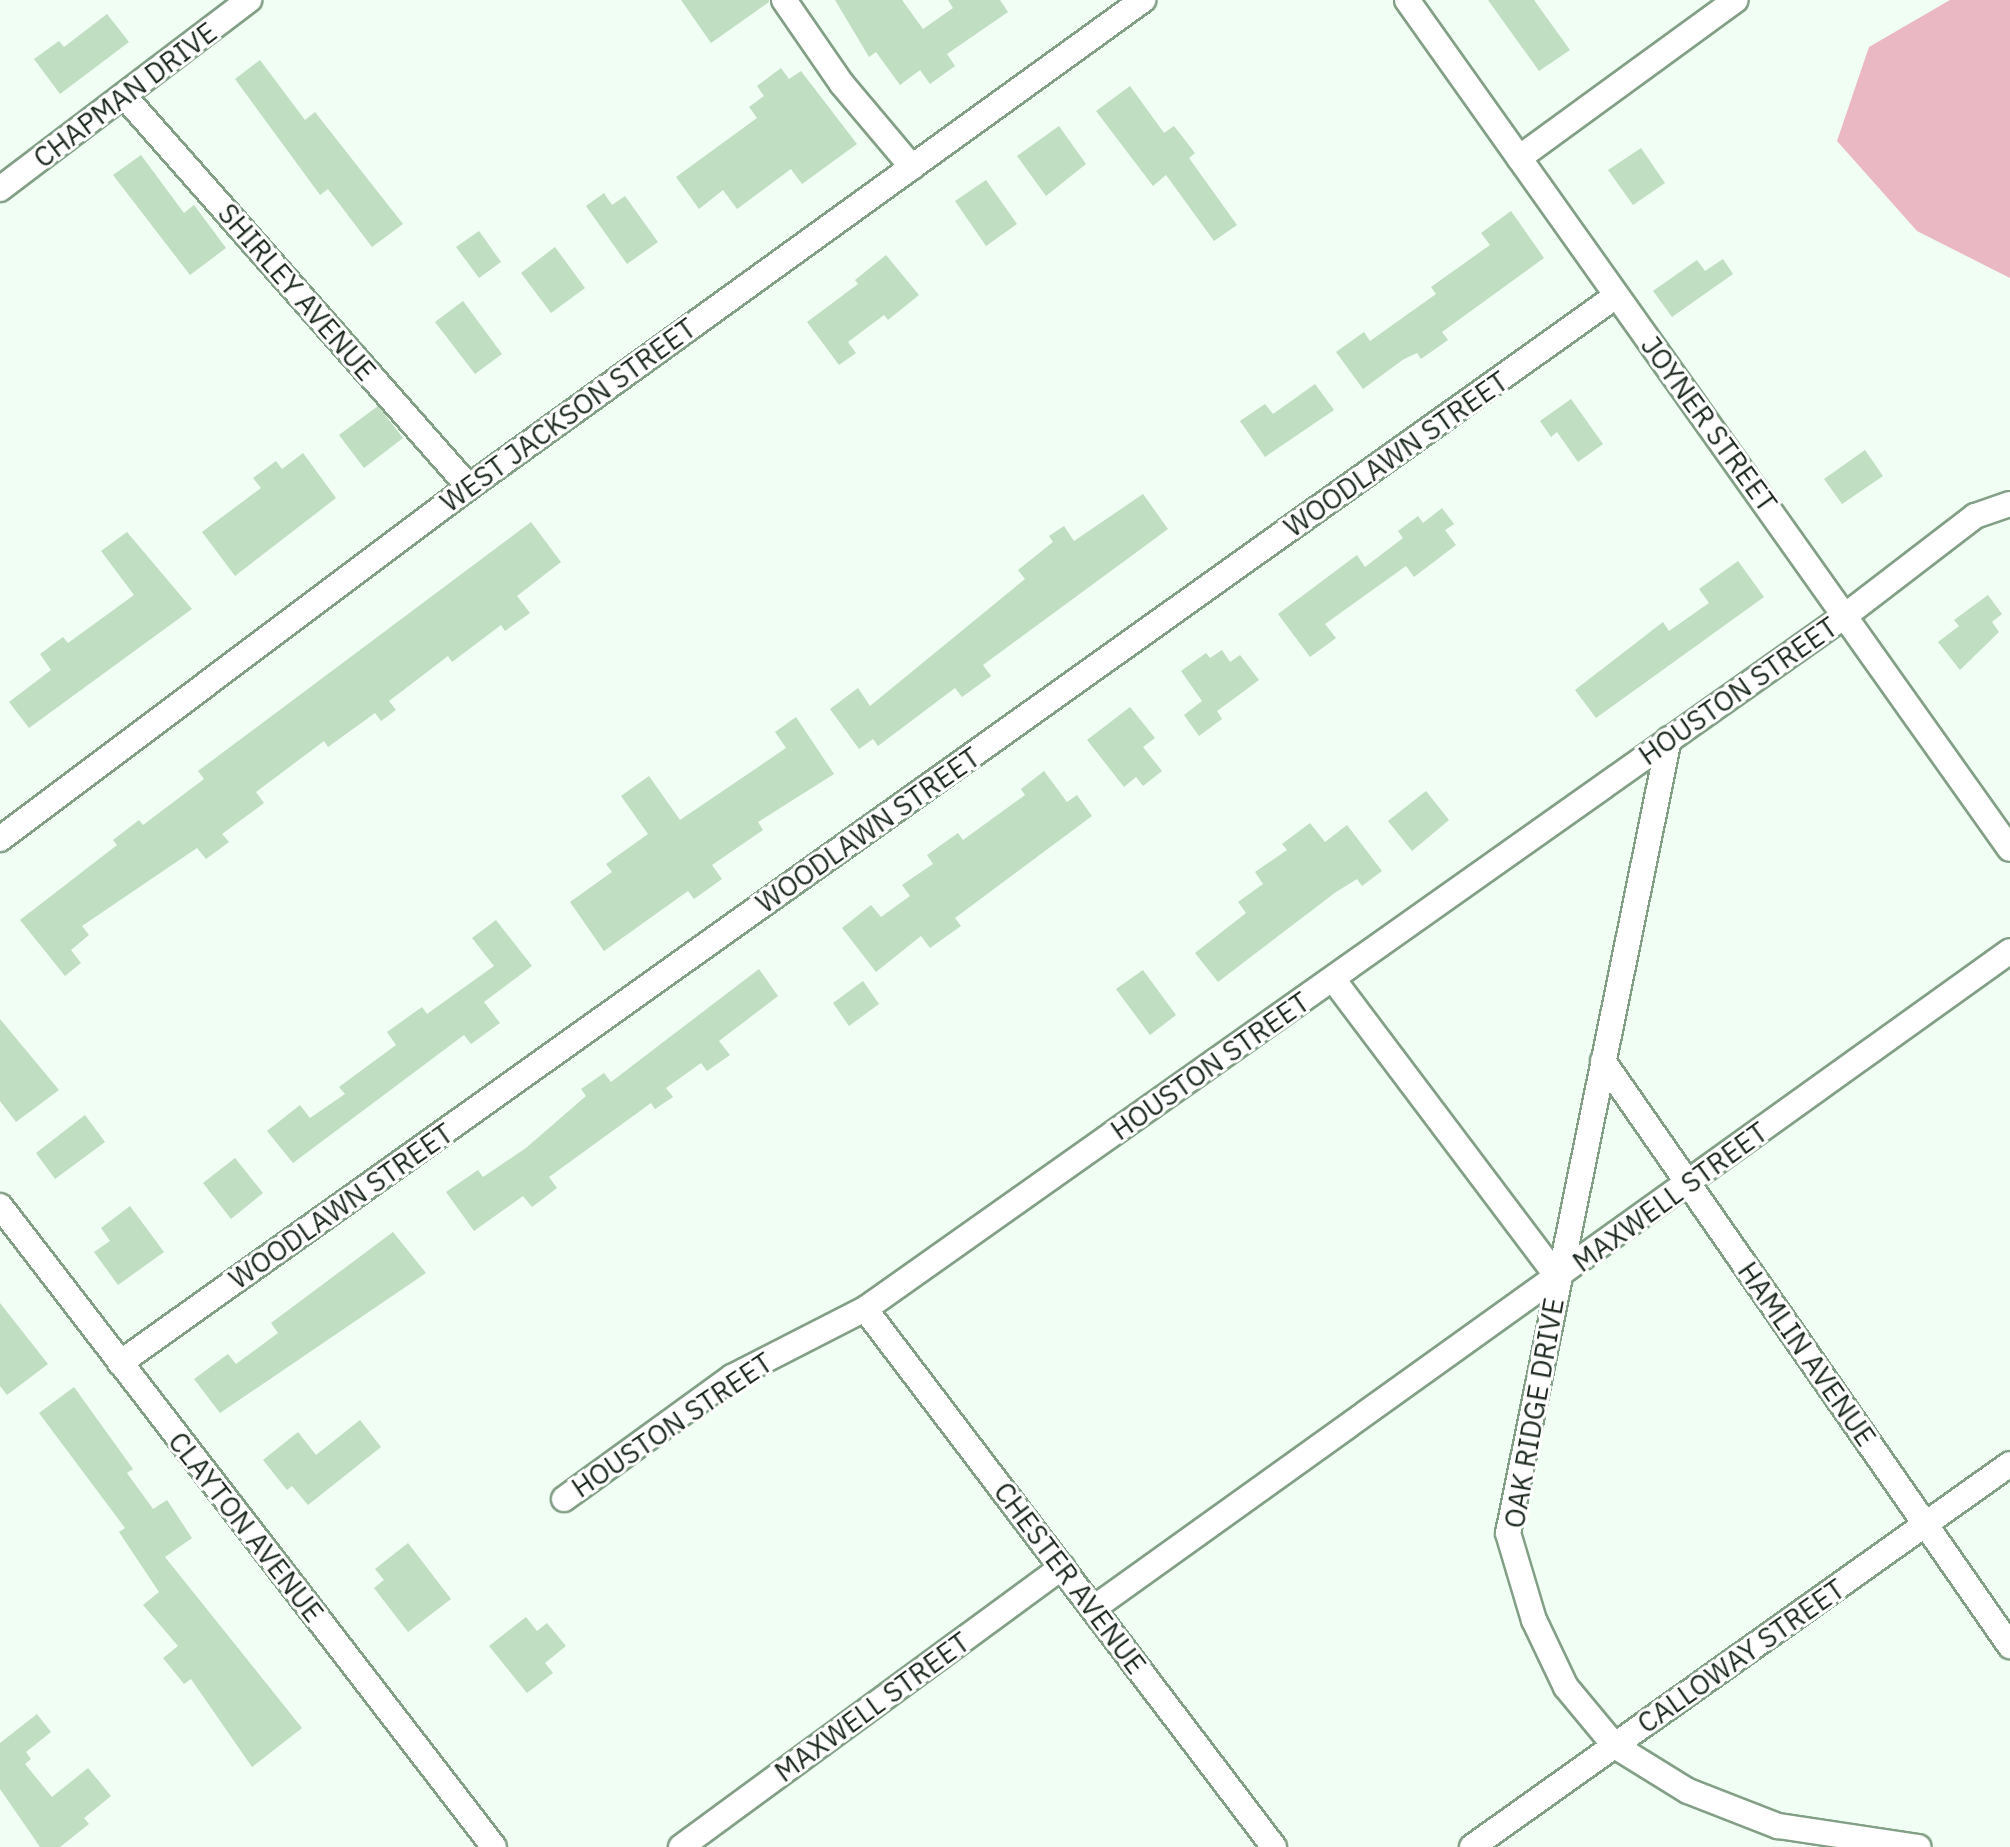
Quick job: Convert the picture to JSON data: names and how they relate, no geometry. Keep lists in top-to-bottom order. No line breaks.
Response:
{"streets":{"street":["CHAPMAN DRIVE","SHIRLEY AVENUE","WEST JACKSON STREET","JOYNER STREET","WOODLAWN STREET","HOUSTON STREET","MAXWELL STREET","HAMLIN AVENUE","OAK RIDGE DRIVE","CLAYTON AVENUE","CHESTER AVENUE","CALLOWAY STREET"]},"crossings":[["CHAPMAN DRIVE","SHIRLEY AVENUE"],["SHIRLEY AVENUE","WEST JACKSON STREET"],["JOYNER STREET","WOODLAWN STREET"],["JOYNER STREET","HOUSTON STREET"],["WOODLAWN STREET","CLAYTON AVENUE"],["HOUSTON STREET","OAK RIDGE DRIVE"],["HOUSTON STREET","CHESTER AVENUE"],["MAXWELL STREET","HAMLIN AVENUE"],["MAXWELL STREET","OAK RIDGE DRIVE"],["MAXWELL STREET","CHESTER AVENUE"],["HAMLIN AVENUE","OAK RIDGE DRIVE"],["HAMLIN AVENUE","CALLOWAY STREET"],["OAK RIDGE DRIVE","CALLOWAY STREET"]]}
